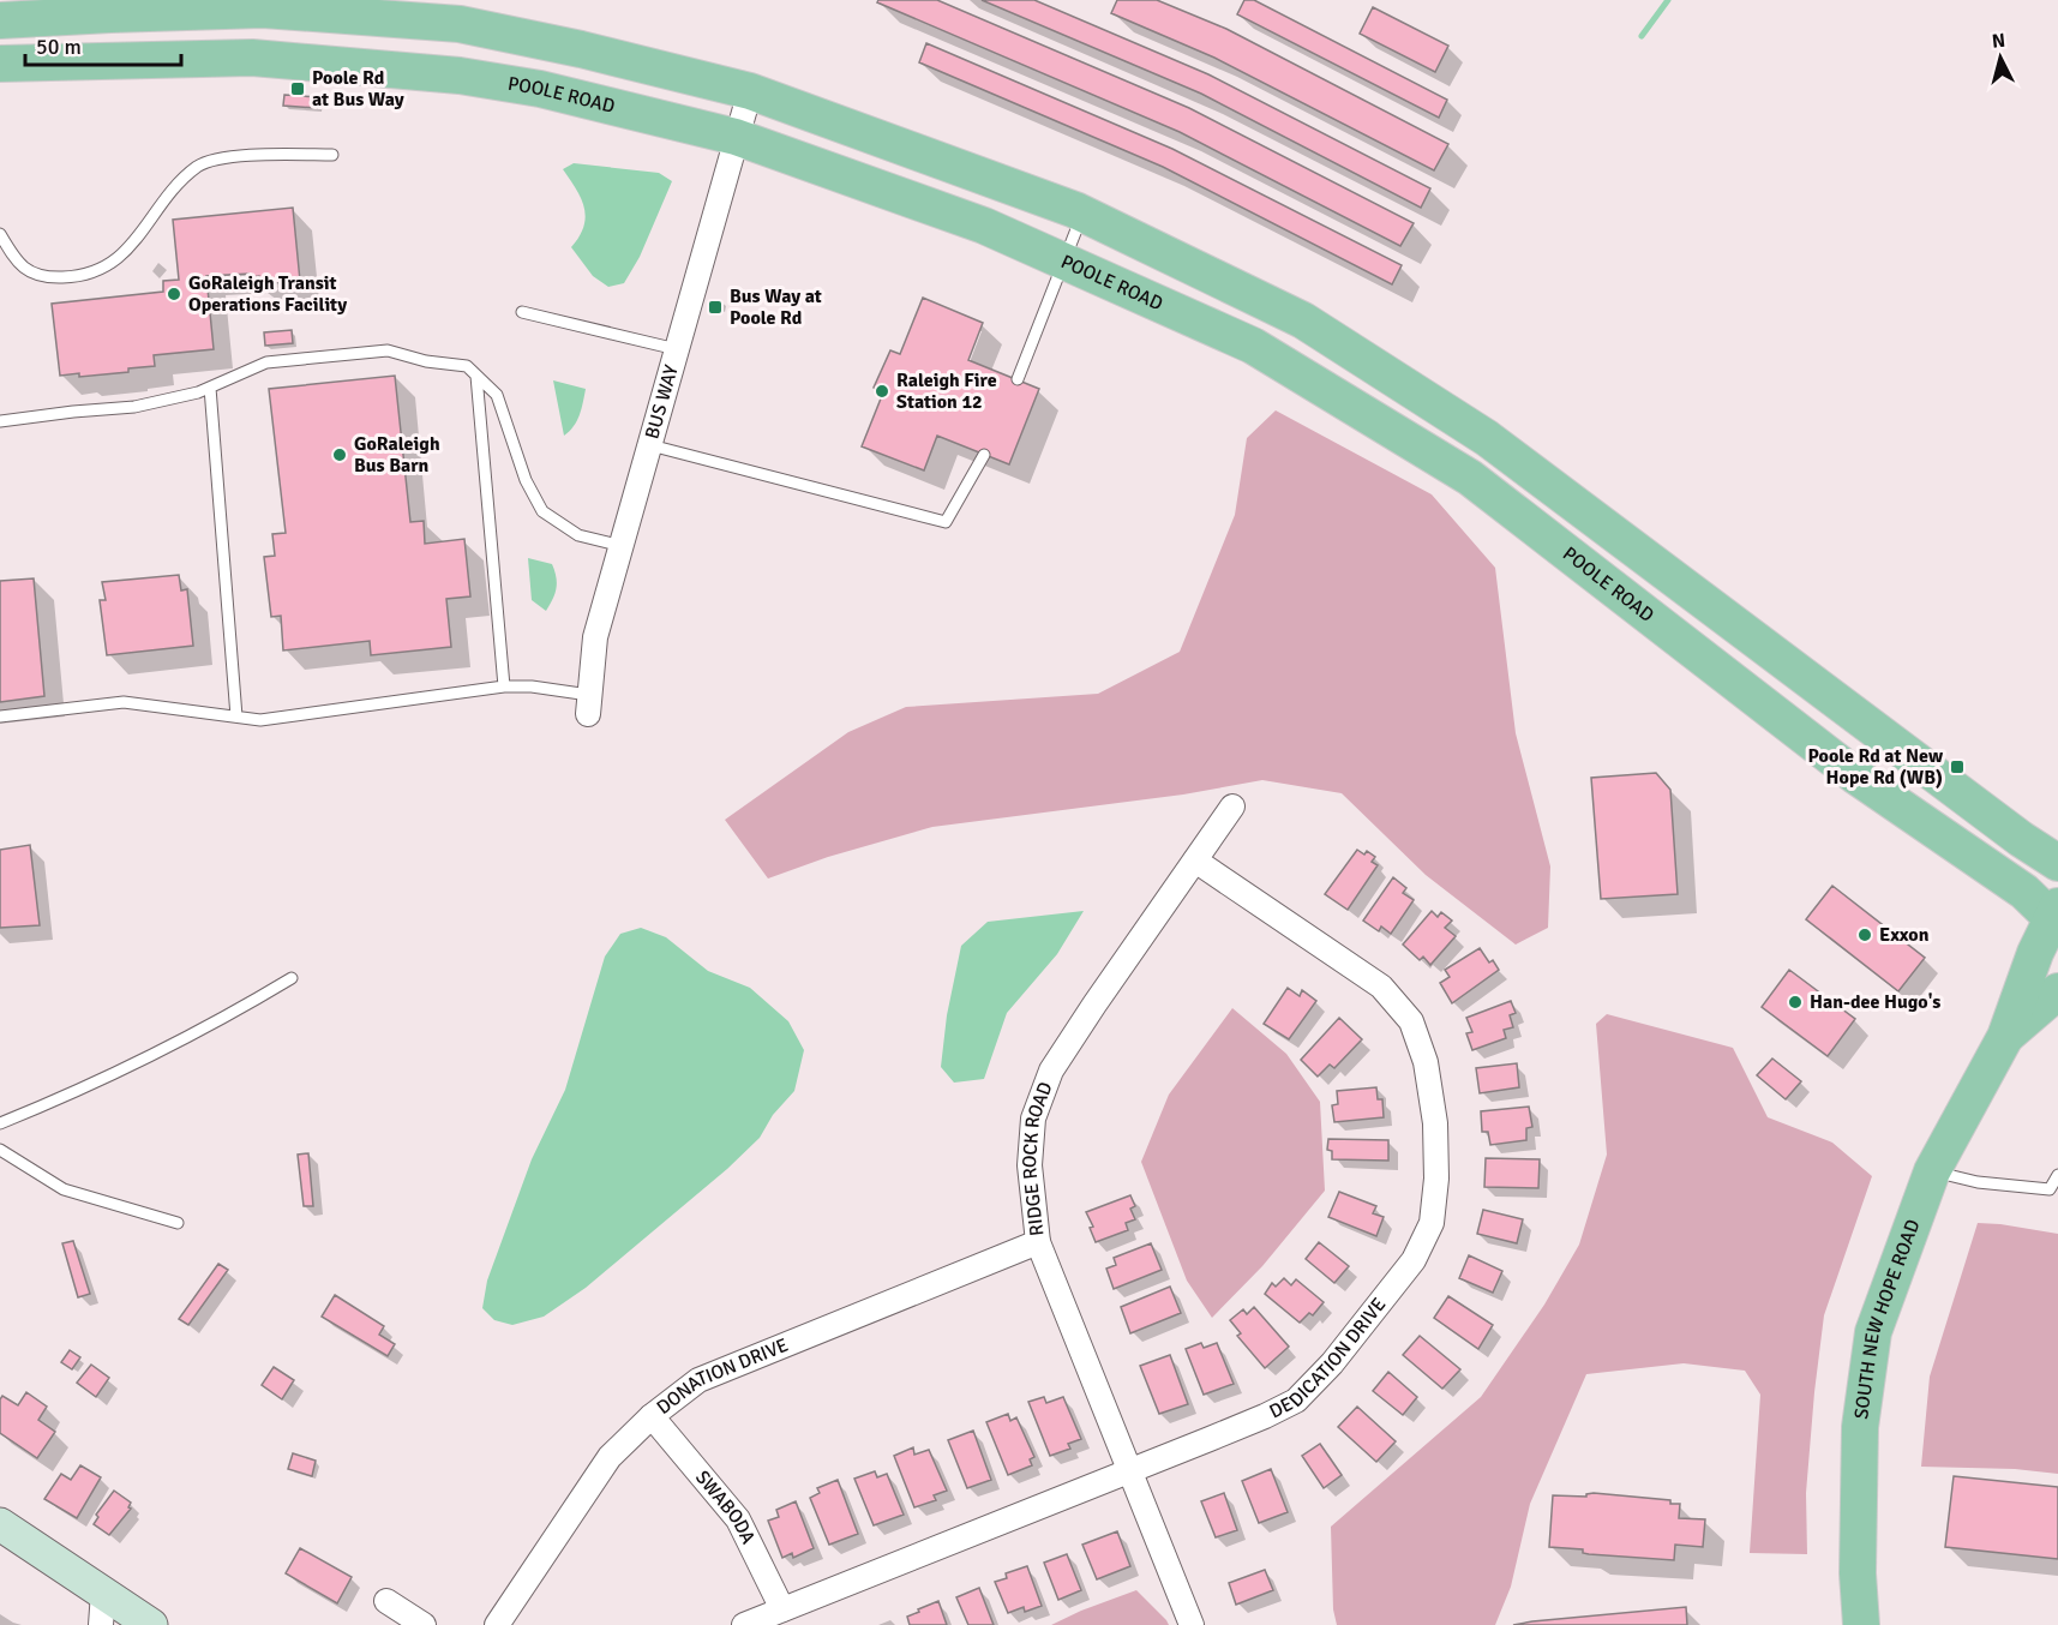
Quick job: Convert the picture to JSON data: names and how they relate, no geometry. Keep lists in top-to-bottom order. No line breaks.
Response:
{"streets":{"main road":["POOLE ROAD","SOUTH NEW HOPE ROAD"],"street":["BUS WAY","RIDGE ROCK ROAD","DEDICATION DRIVE","DONATION DRIVE","SWABODA"]},"crossings":[["POOLE ROAD","BUS WAY"],["POOLE ROAD","SOUTH NEW HOPE ROAD"],["RIDGE ROCK ROAD","DEDICATION DRIVE"],["RIDGE ROCK ROAD","DONATION DRIVE"],["DEDICATION DRIVE","SWABODA"],["DONATION DRIVE","SWABODA"]],"places":{"transit":["Poole Rd at Bus Way","Bus Way at Poole Rd","Poole Rd at New Hope Rd (WB)"],"other":["GoRaleigh Transit Operations Facility","Raleigh Fire Station 12","GoRaleigh Bus Barn","Exxon","Han-dee Hugo's"]},"scale_bar":"50 m","north":"top"}
